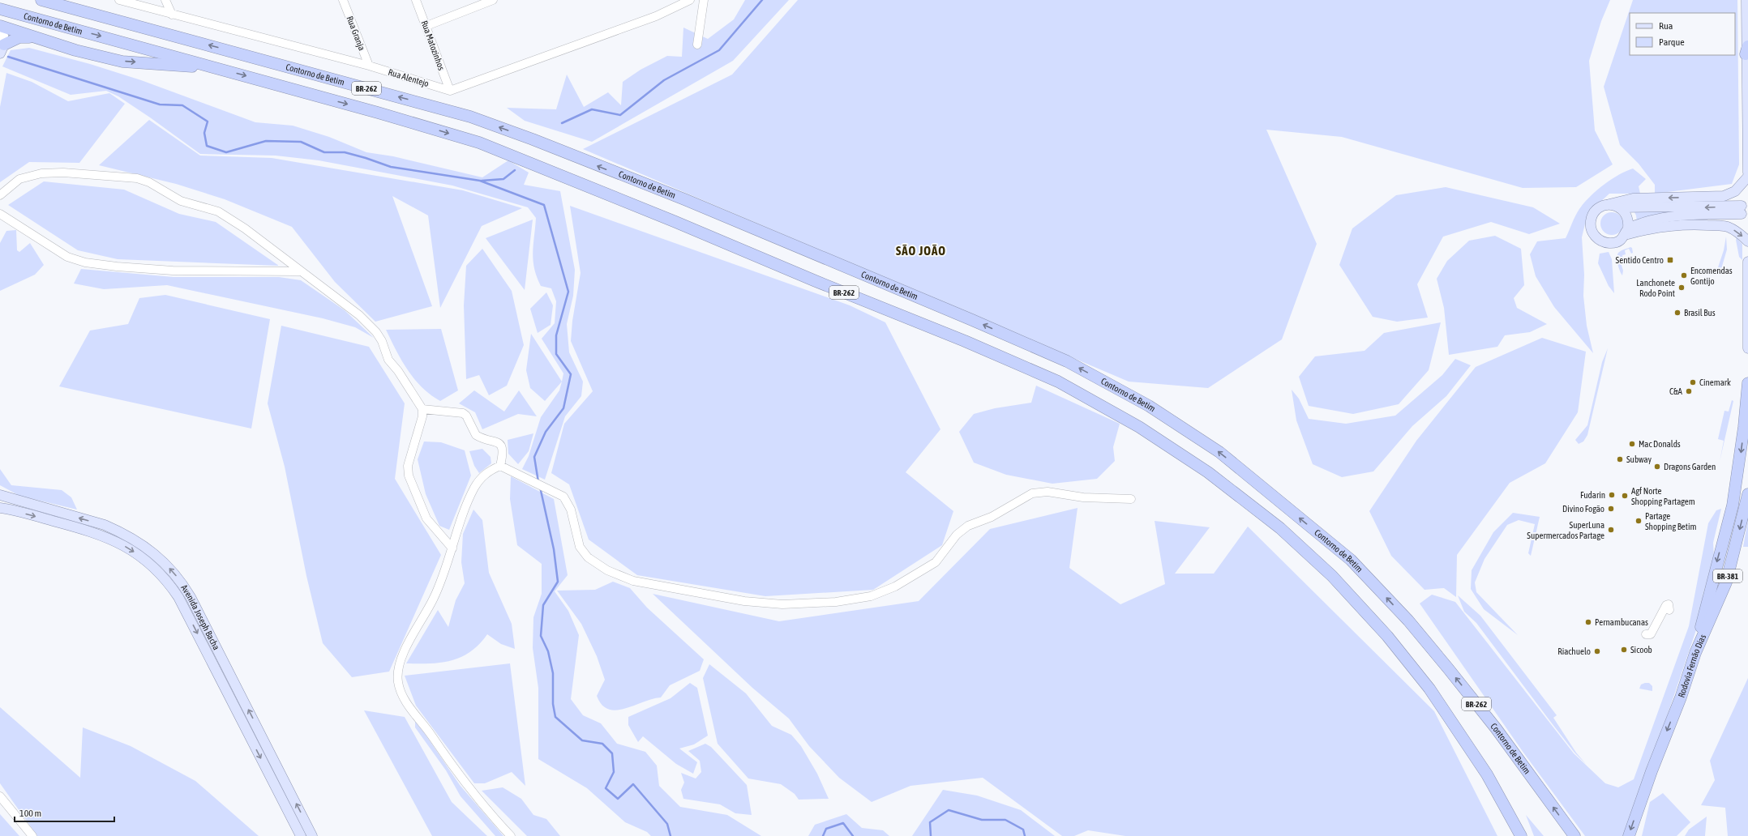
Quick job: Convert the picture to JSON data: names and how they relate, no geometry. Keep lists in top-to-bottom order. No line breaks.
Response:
{"streets":{"highway":["Contorno de Betim","BR-262","BR-381","Rodovia Fernão Dias"],"main road":["Avenida Joseph Bacha"],"street":["Rua Granja","Rua Matozinhos","Rua Alentejo"]},"crossings":[["Contorno de Betim","BR-262"],["Rua Granja","Rua Alentejo"],["Rua Matozinhos","Rua Alentejo"],["BR-381","Rodovia Fernão Dias"]],"districts":["SÃO JOÃO"],"places":{"transit":["Sentido Centro"],"other":["Encomendas Gontijo","Lanchonete Rodo Point","Brasil Bus","Cinemark","C&A","Mac Donalds","Subway","Dragons Garden","Fudarin","Agf Norte Shopping Partagem","Divino Fogão","Partage Shopping Betim","SuperLuna Supermercados Partage","Pernambucanas","Sicoob","Riachuelo"]},"legend":["Rua","Parque"],"scale_bar":"100 m"}
